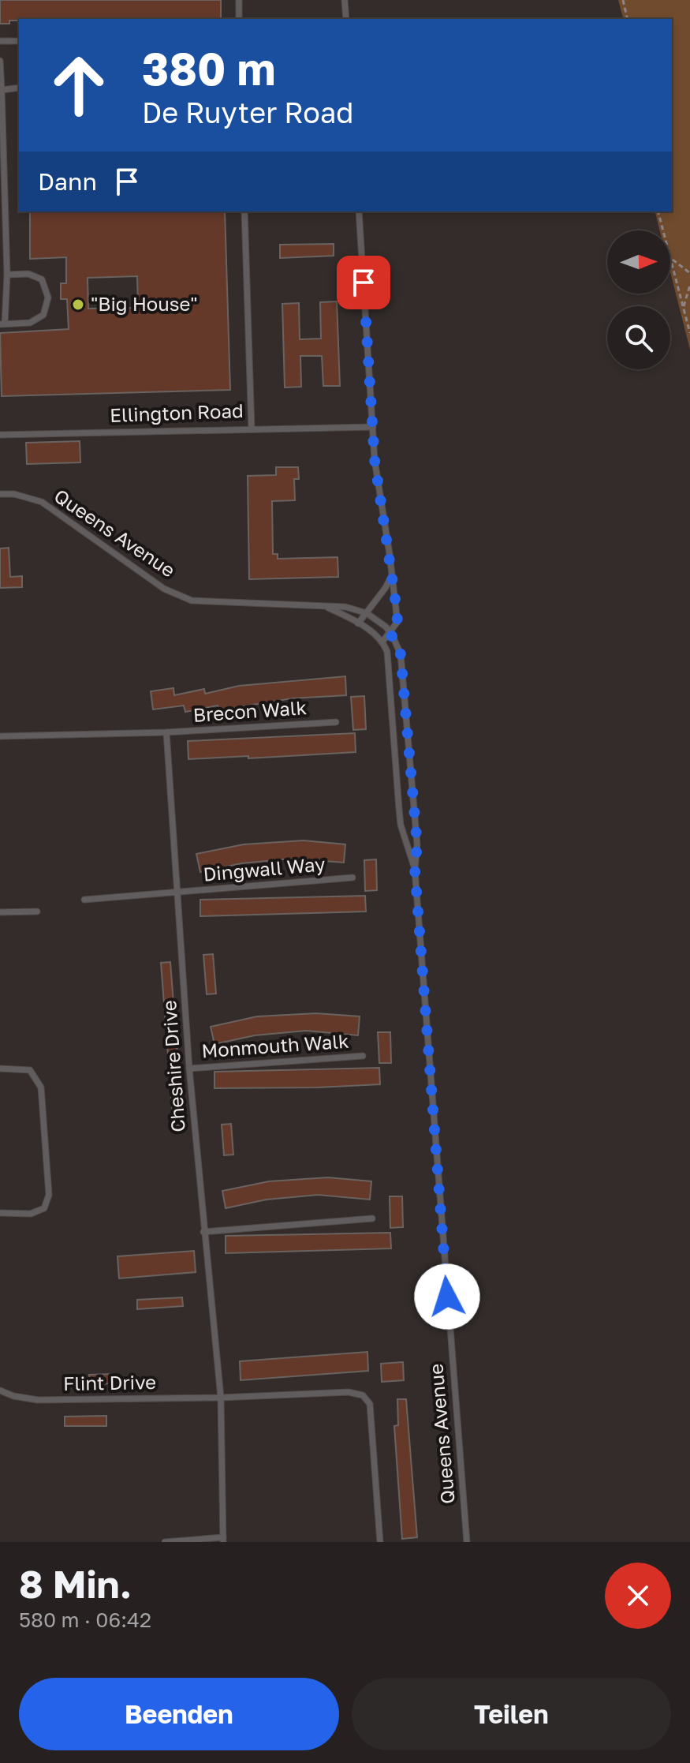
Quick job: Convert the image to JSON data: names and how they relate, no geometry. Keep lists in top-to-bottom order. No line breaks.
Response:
{"streets":{"lane":["Ellington Road","Queens Avenue","Brecon Walk","Dingwall Way","Monmouth Walk","Cheshire Drive","Flint Drive"]},"crossings":[["Brecon Walk","Cheshire Drive"],["Dingwall Way","Cheshire Drive"],["Monmouth Walk","Cheshire Drive"],["Cheshire Drive","Flint Drive"]],"places":["\"Big House\""],"north":"right","page":{"turn":["380 m","De Ruyter Road"],"then":"Dann","heading":["8 Min.","580 m · 06:42"],"buttons":["Beenden","Teilen"]}}
